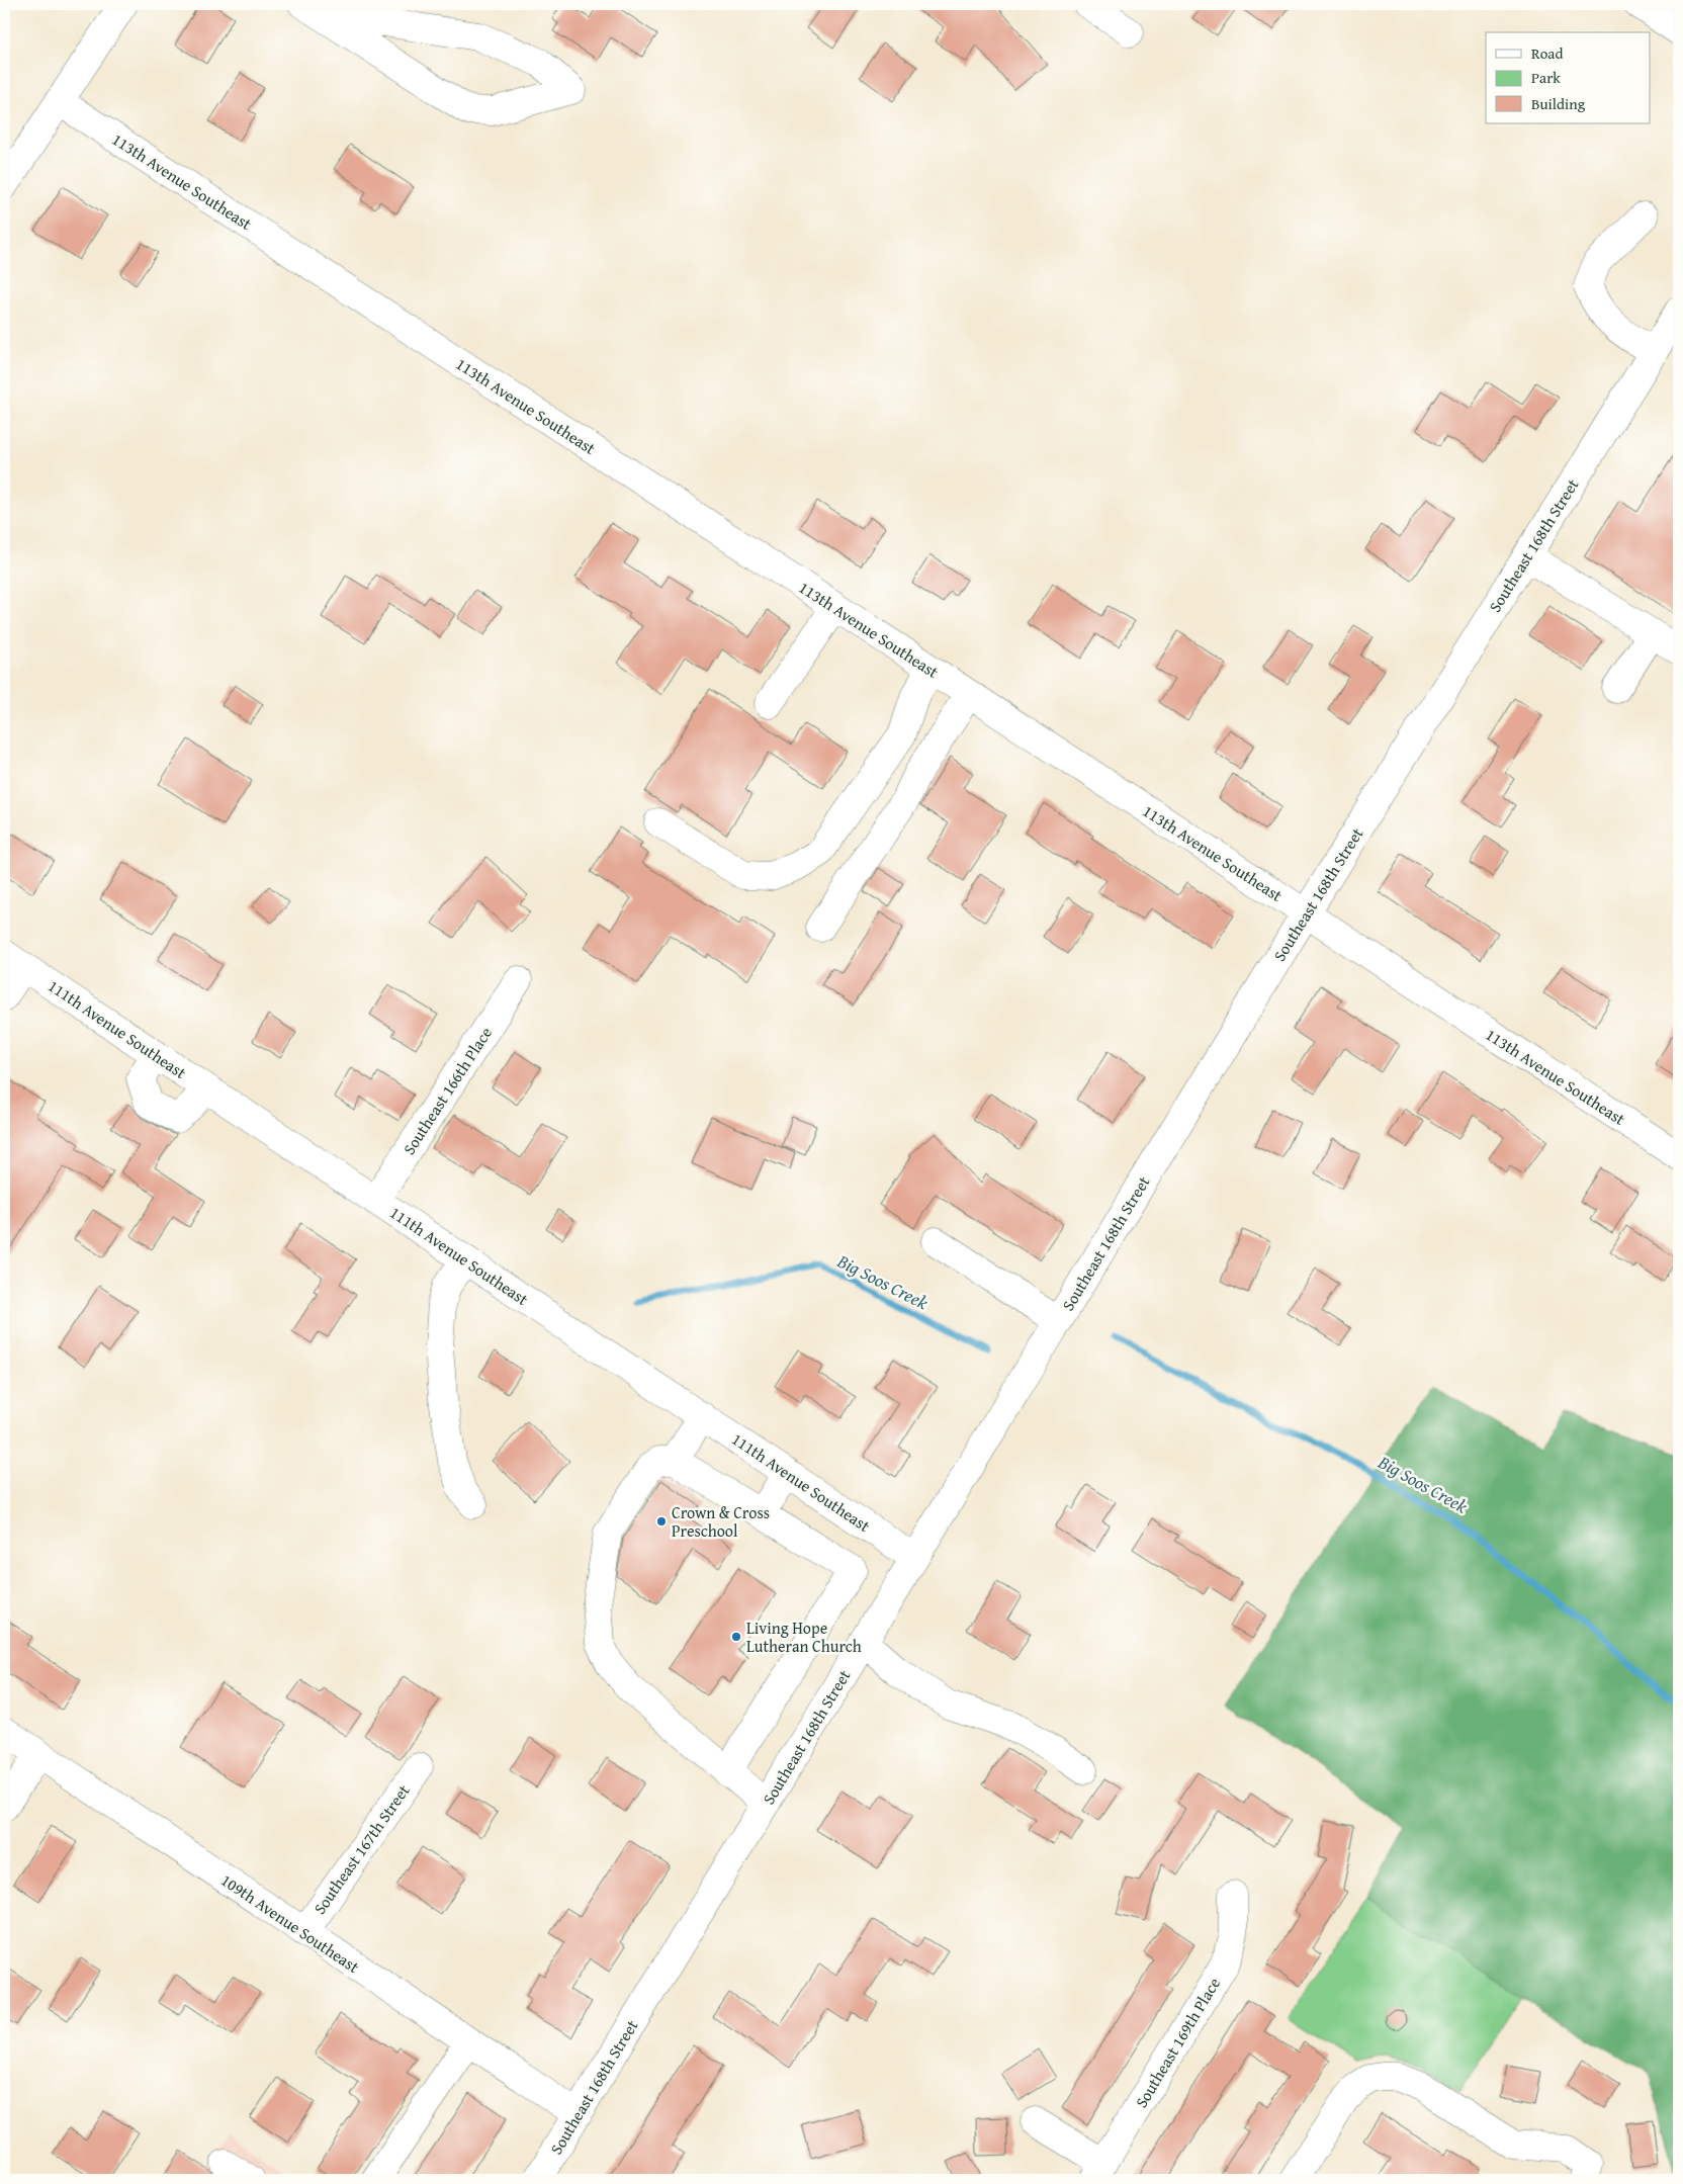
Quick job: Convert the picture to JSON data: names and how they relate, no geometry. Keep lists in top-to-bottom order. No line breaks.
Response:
{"streets":{"street":["113th Avenue Southeast","Southeast 168th Street","111th Avenue Southeast","Southeast 166th Place","Southeast 167th Street","109th Avenue Southeast","Southeast 169th Place"]},"crossings":[["113th Avenue Southeast","Southeast 168th Street"],["Southeast 168th Street","111th Avenue Southeast"],["Southeast 168th Street","109th Avenue Southeast"],["111th Avenue Southeast","Southeast 166th Place"],["Southeast 167th Street","109th Avenue Southeast"]],"water":["Big Soos Creek"],"places":["Crown & Cross Preschool","Living Hope Lutheran Church"],"legend":["Road","Park","Building"]}
